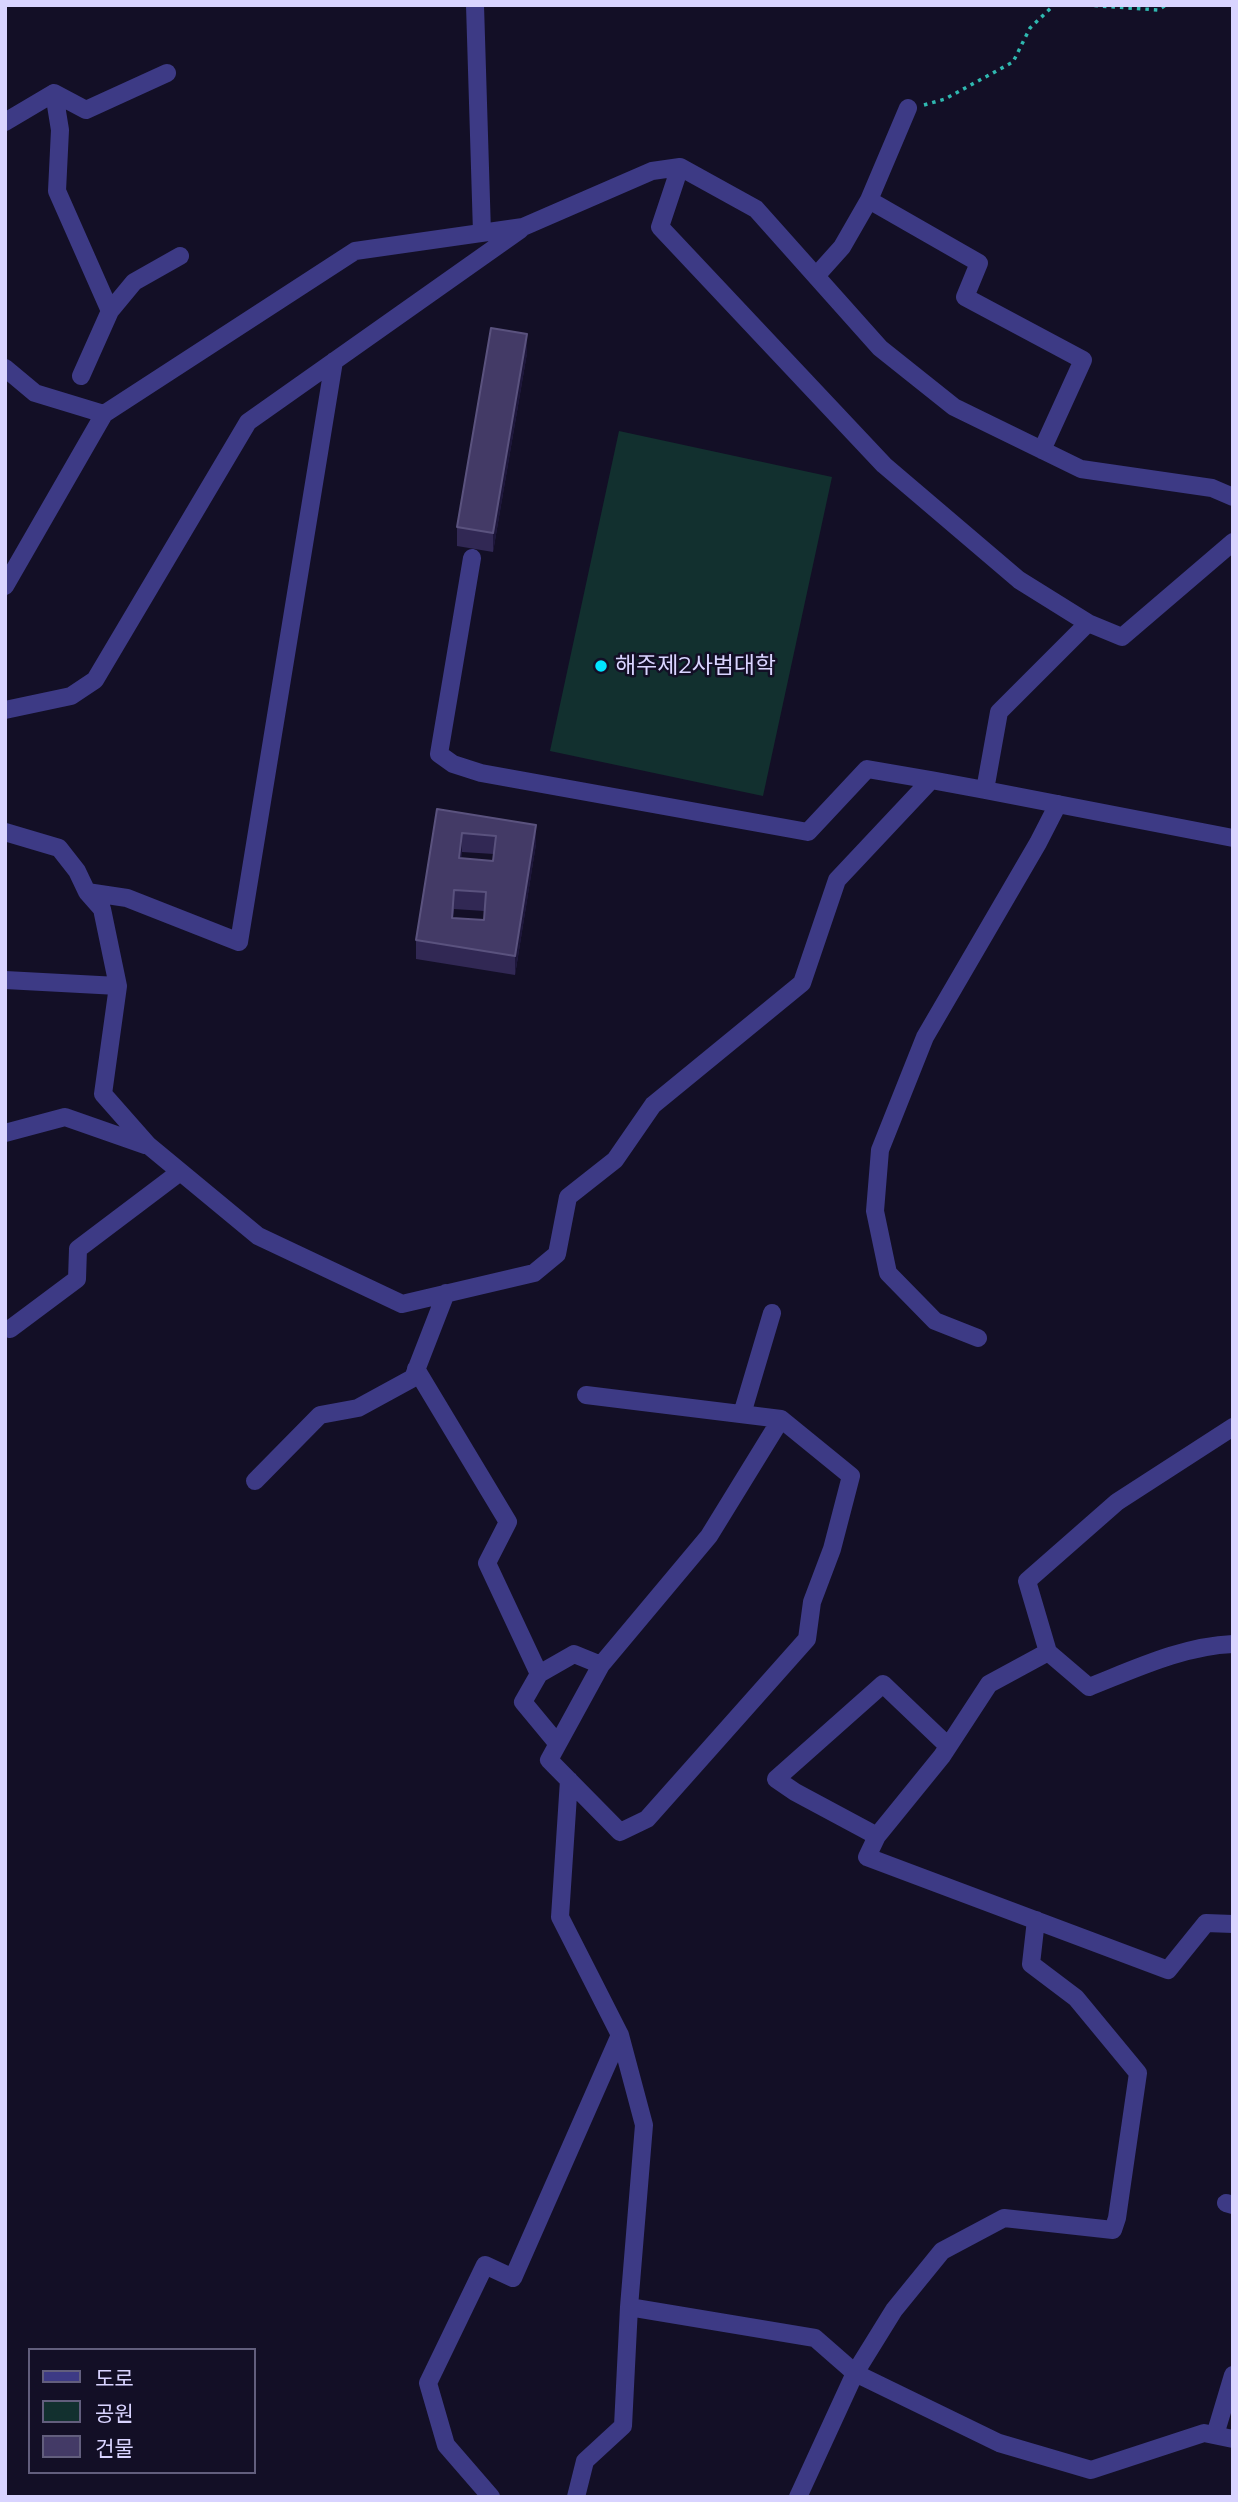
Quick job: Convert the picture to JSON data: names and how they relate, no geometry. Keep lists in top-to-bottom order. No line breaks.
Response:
{"places":["해주제2사범대학"],"legend":["도로","공원","건물"]}
